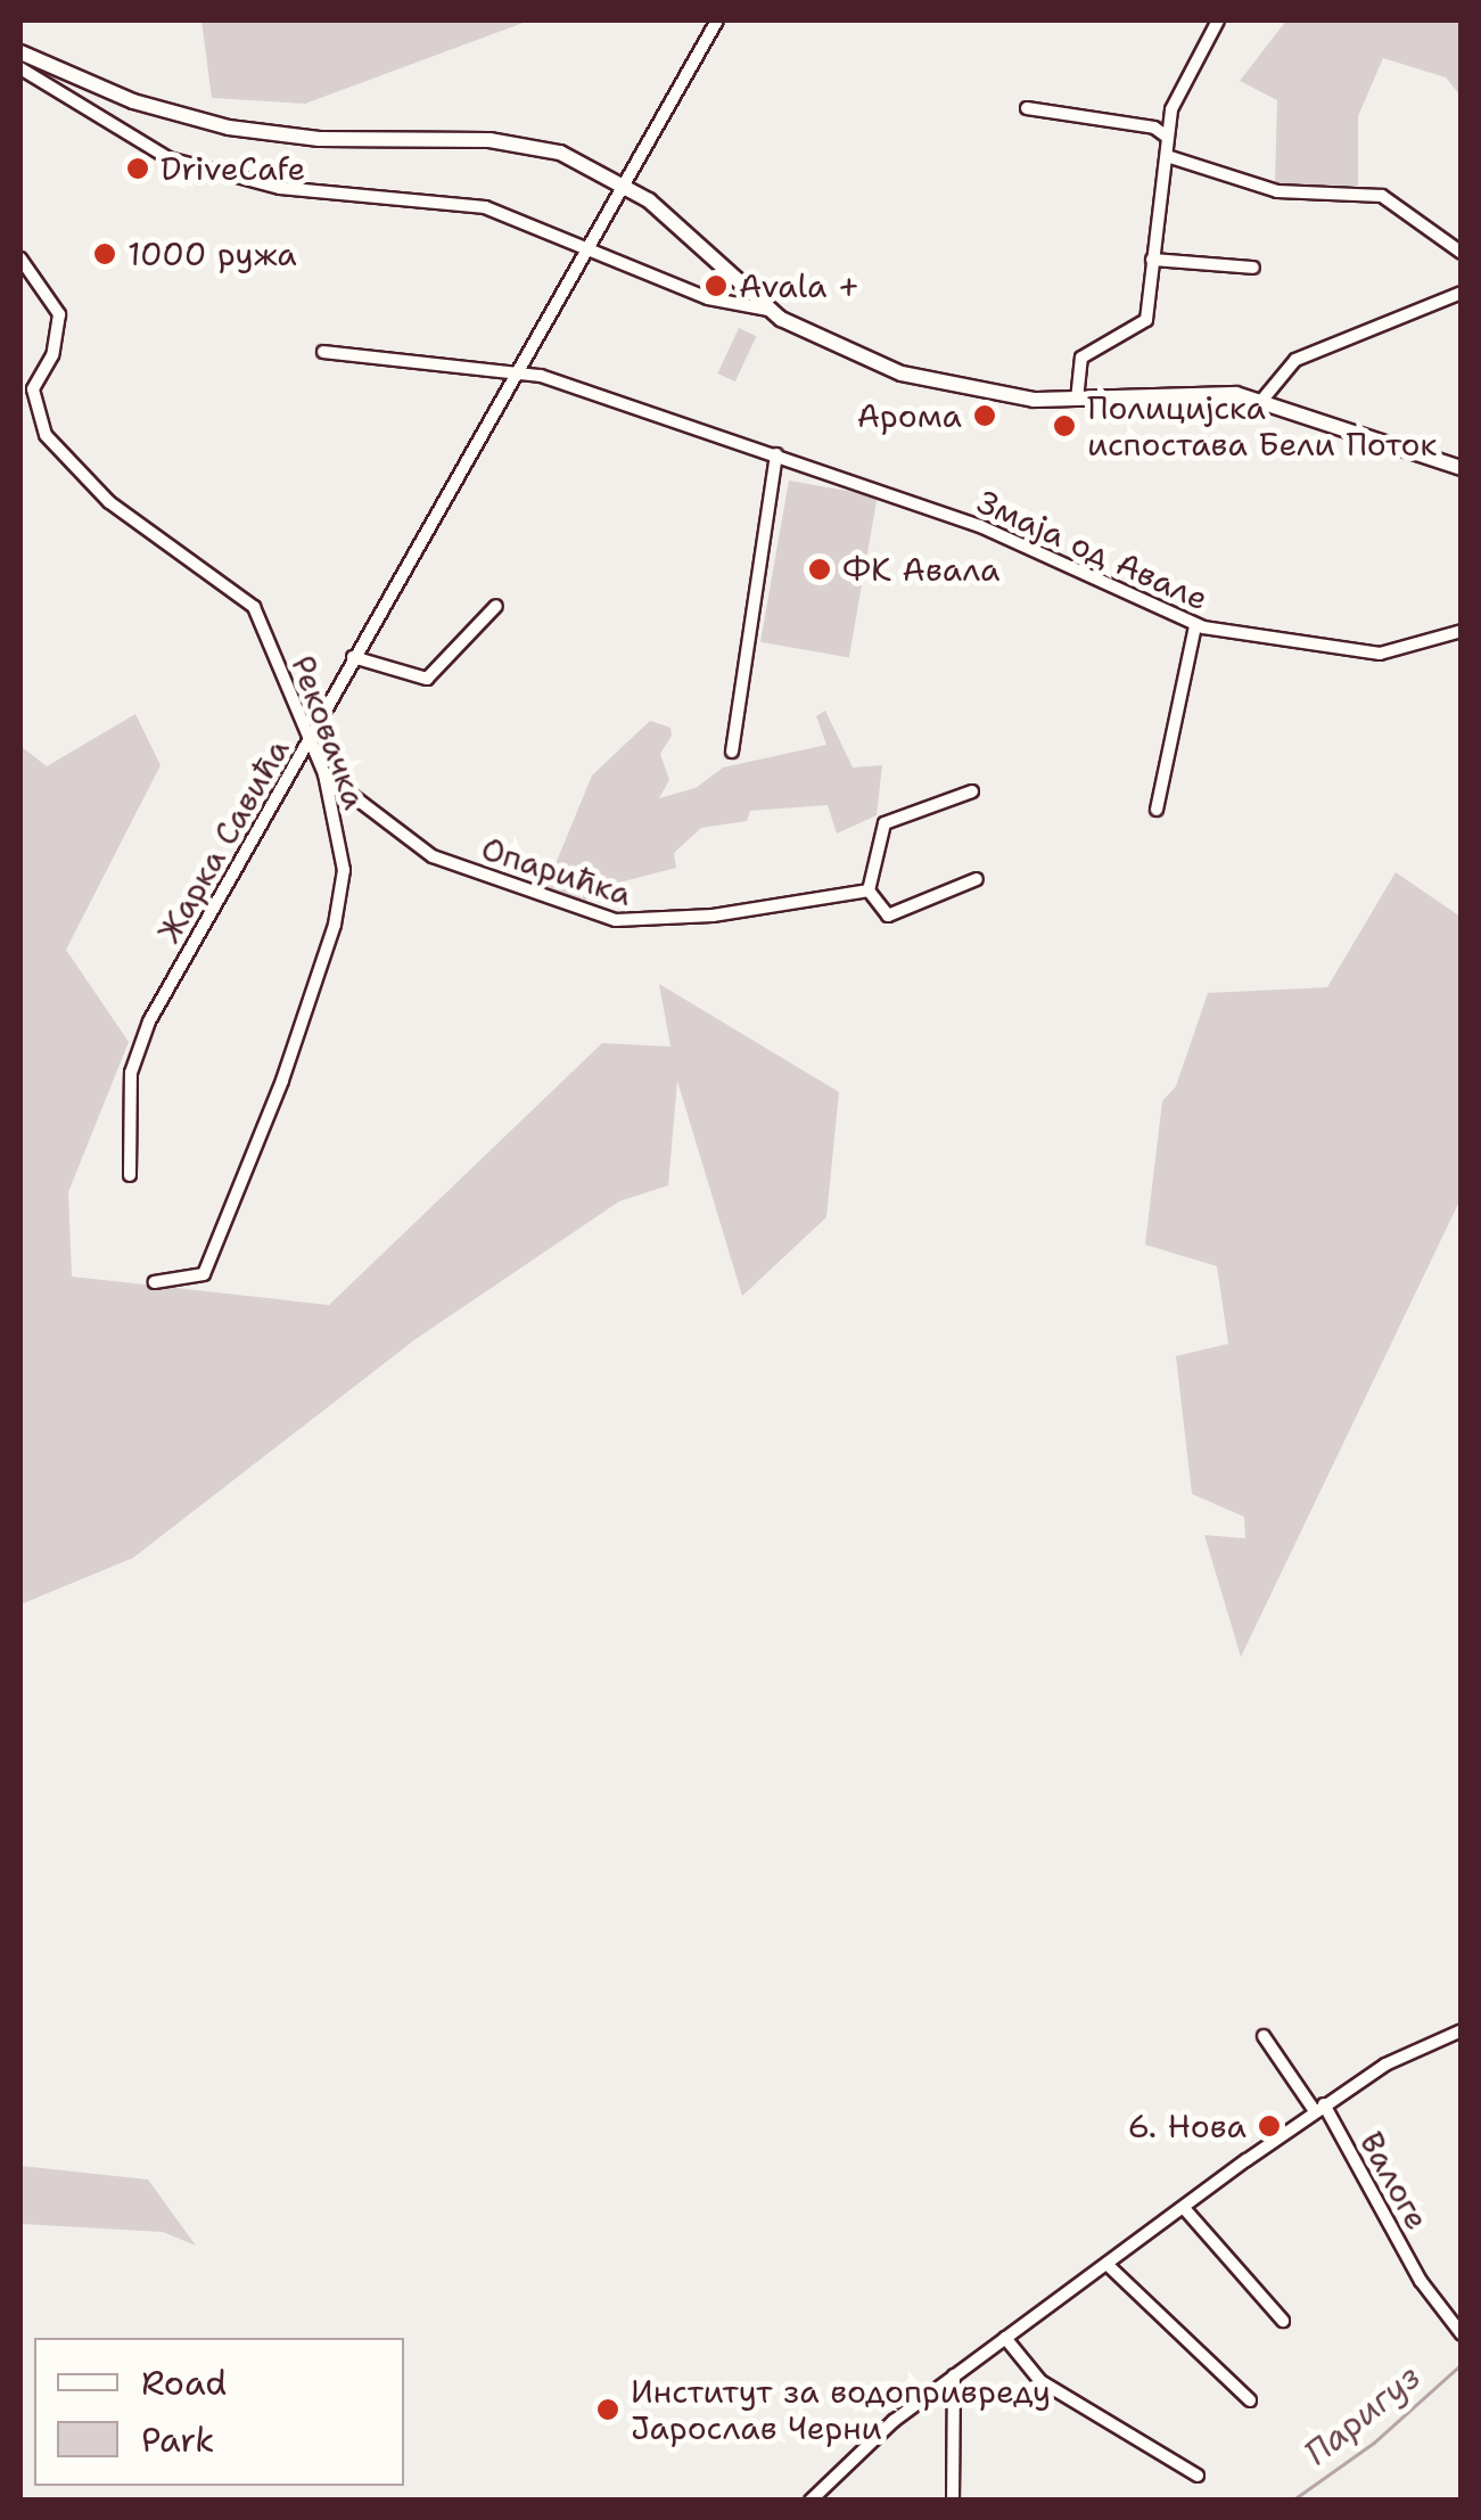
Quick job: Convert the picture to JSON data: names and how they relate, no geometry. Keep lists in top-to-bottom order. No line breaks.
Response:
{"streets":{"street":["Змаја од Авале","Рековачка","Жарка Савића","Опарићка","Валоге"]},"crossings":[["Змаја од Авале","Жарка Савића"],["Рековачка","Жарка Савића"],["Рековачка","Опарићка"]],"water":["Паригуз"],"places":["DriveCafe","1000 ружа","Avala +","Арома","Полицијска испостава Бели Поток","ФК Авала","6. Нова","Институт за водопривреду Јарослав Черни"],"legend":["Road","Park"]}
